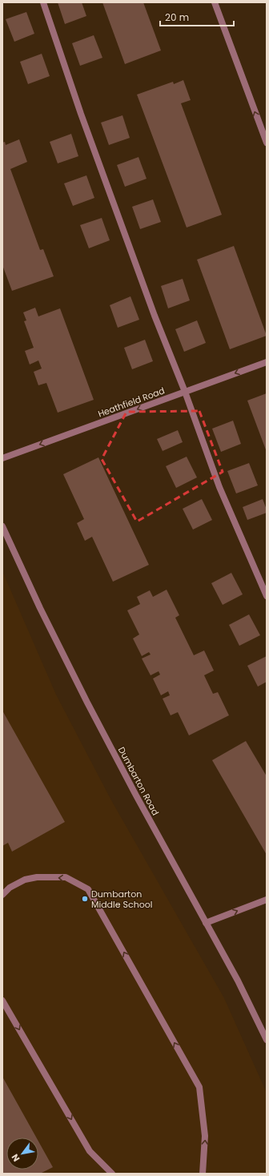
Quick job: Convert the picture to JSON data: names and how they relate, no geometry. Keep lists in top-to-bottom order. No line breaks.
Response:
{"streets":{"street":["Heathfield Road","Dumbarton Road"]},"one_way":["Heathfield Road"],"places":["Dumbarton Middle School"],"scale_bar":"20 m","north":"bottom left"}
